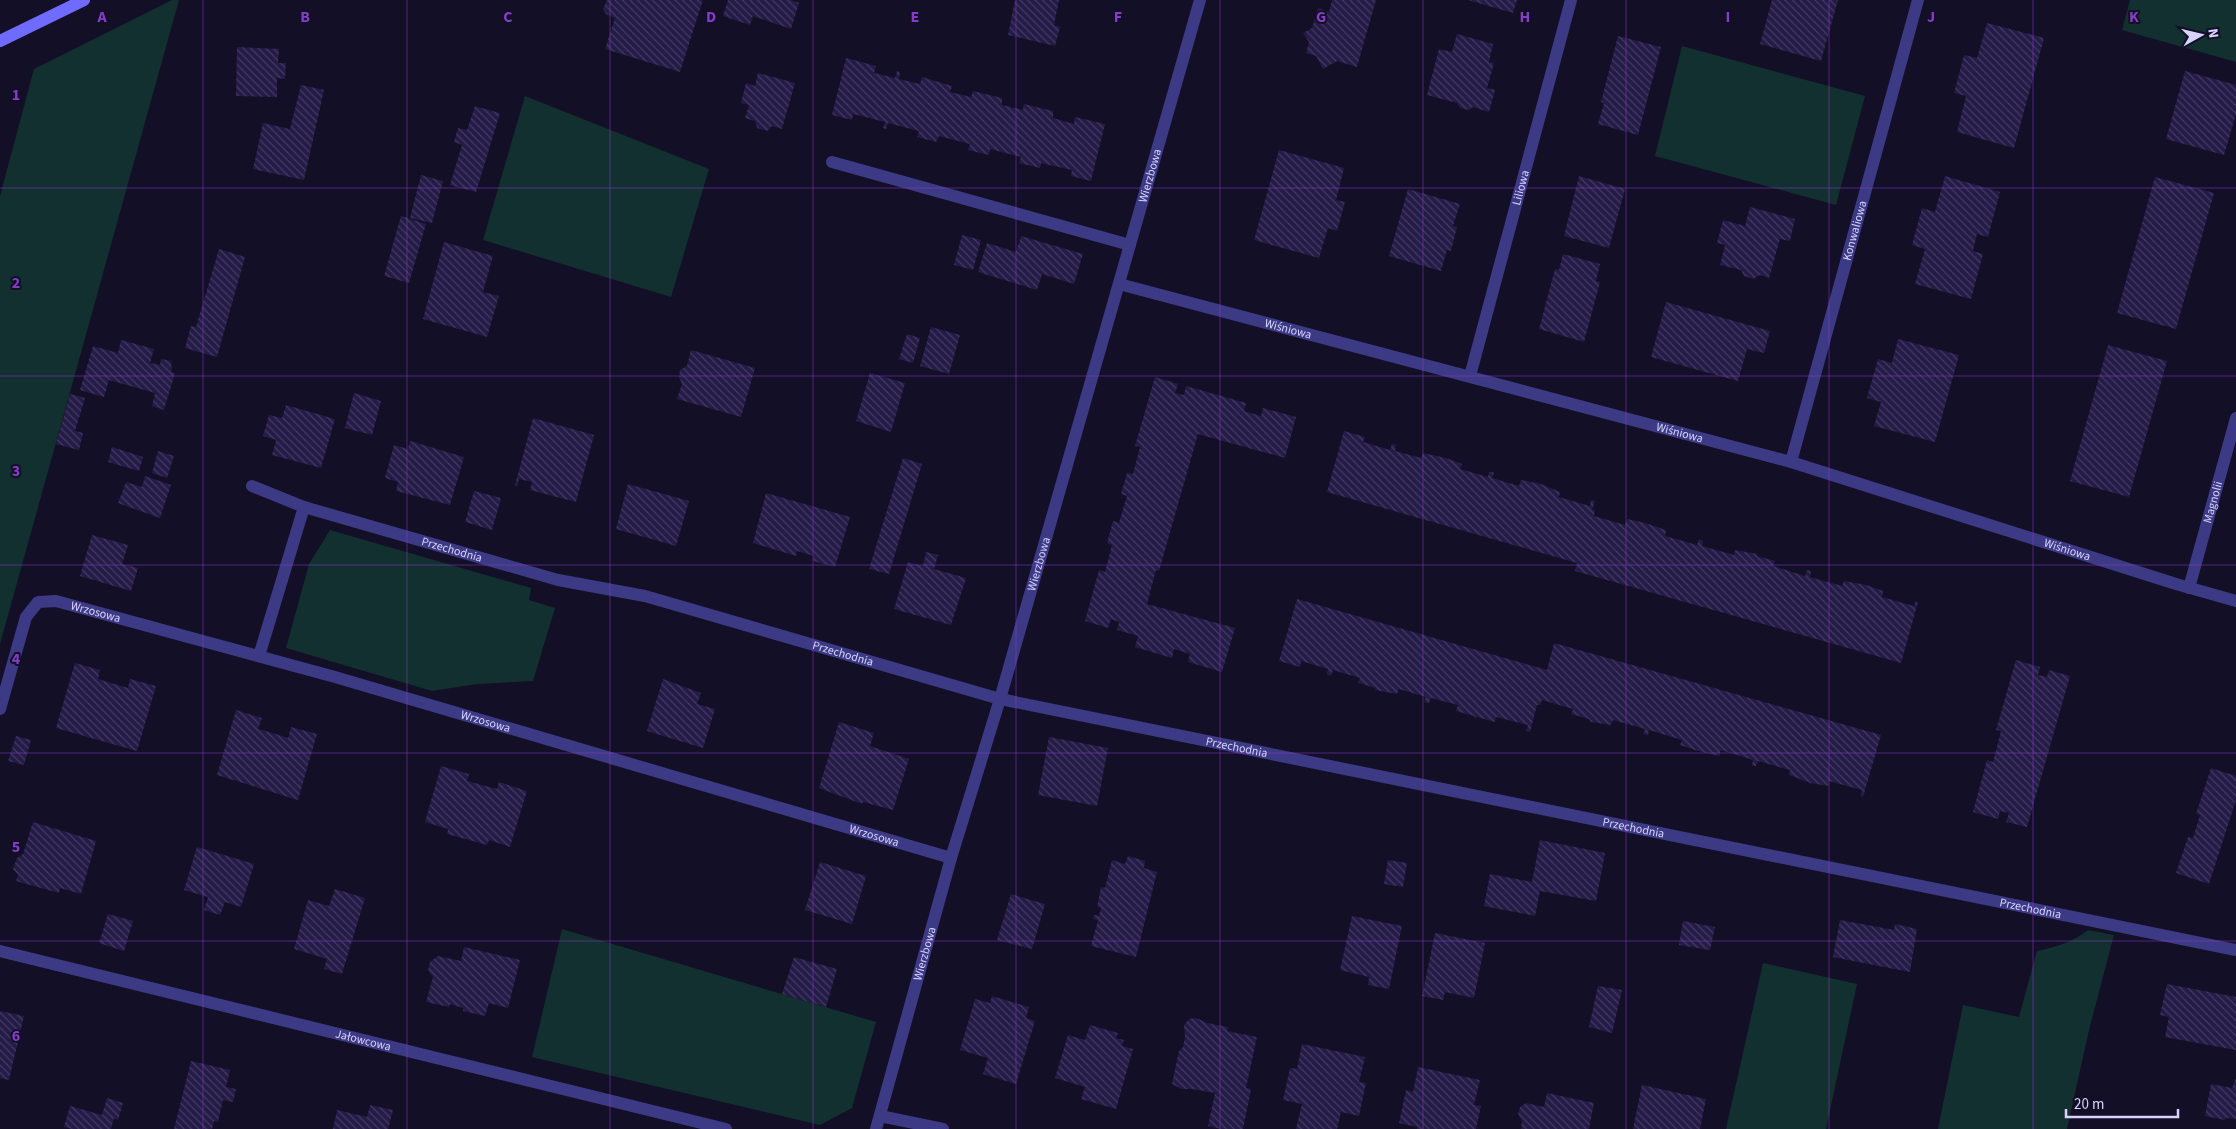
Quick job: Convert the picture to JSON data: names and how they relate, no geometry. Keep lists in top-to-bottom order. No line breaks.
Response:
{"streets":{"street":["Wierzbowa","Liliowa","Konwaliowa","Wiśniowa","Magnolii","Przechodnia","Wrzosowa","Jałowcowa"]},"crossings":[["Wierzbowa","Wiśniowa"],["Wierzbowa","Przechodnia"],["Wierzbowa","Wrzosowa"],["Liliowa","Wiśniowa"],["Konwaliowa","Wiśniowa"],["Wiśniowa","Magnolii"]],"scale_bar":"20 m","north":"right","grid":{"columns":["A","B","C","D","E","F","G","H","I","J","K"],"rows":["1","2","3","4","5","6"]}}
